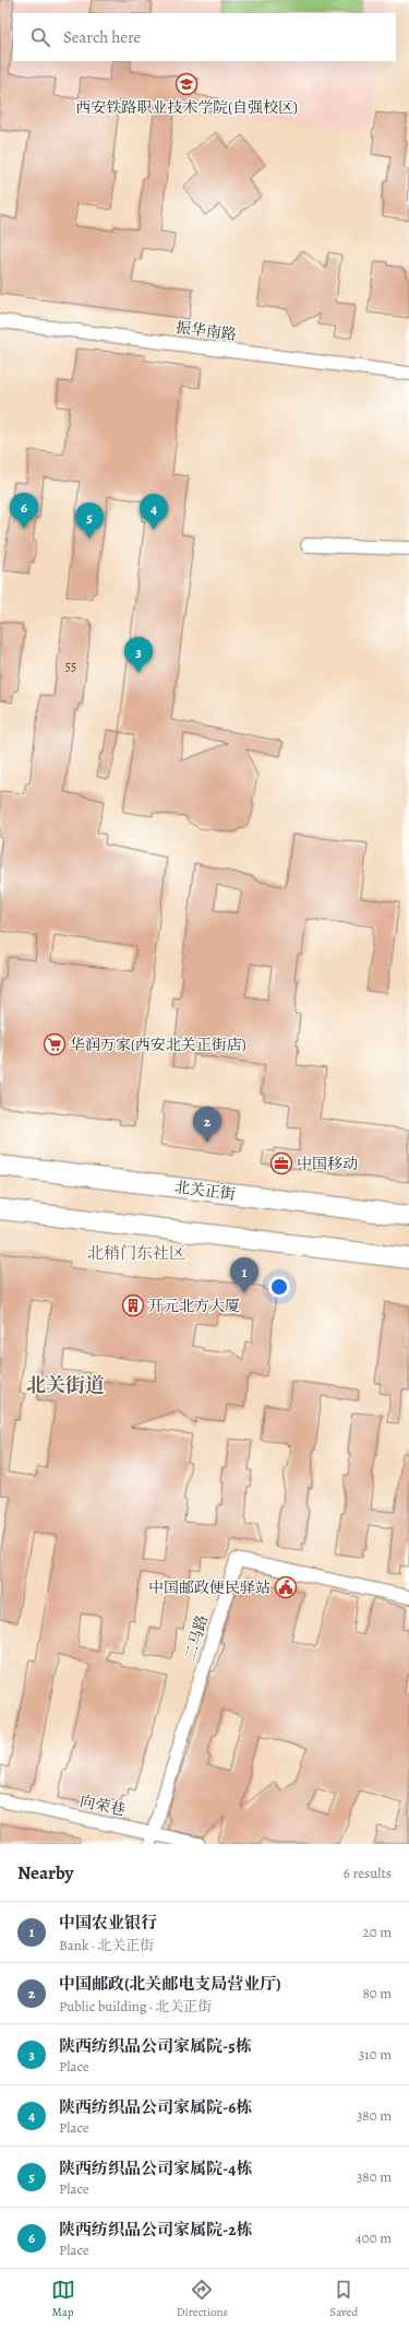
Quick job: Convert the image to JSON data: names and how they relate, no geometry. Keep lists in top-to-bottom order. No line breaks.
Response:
{"streets":{"main road":["北关正街"],"street":["振华南路","二马路","向荣巷"]},"crossings":[["二马路","向荣巷"]],"districts":["北稍门东社区","北关街道"],"places":{"school or university":["西安铁路职业技术学院(自强校区)"],"supermarket":["华润万家(西安北关正街店)"],"office":["中国移动"],"building":["开元北方大厦"],"public building":["中国邮政便民驿站"]},"house_numbers":["55"],"page":{"search":"Search here","pins":["6","4","5","3","2","1"],"heading":["Nearby","6 results"],"list":[{"mark":"1","name":"中国农业银行","note":"Bank · 北关正街","value":"20 m"},{"mark":"2","name":"中国邮政(北关邮电支局营业厅)","note":"Public building · 北关正街","value":"80 m"},{"mark":"3","name":"陕西纺织品公司家属院-5栋","note":"Place","value":"310 m"},{"mark":"4","name":"陕西纺织品公司家属院-6栋","note":"Place","value":"380 m"},{"mark":"5","name":"陕西纺织品公司家属院-4栋","note":"Place","value":"380 m"},{"mark":"6","name":"陕西纺织品公司家属院-2栋","note":"Place","value":"400 m"}],"nav":["Map","Directions","Saved"]}}
